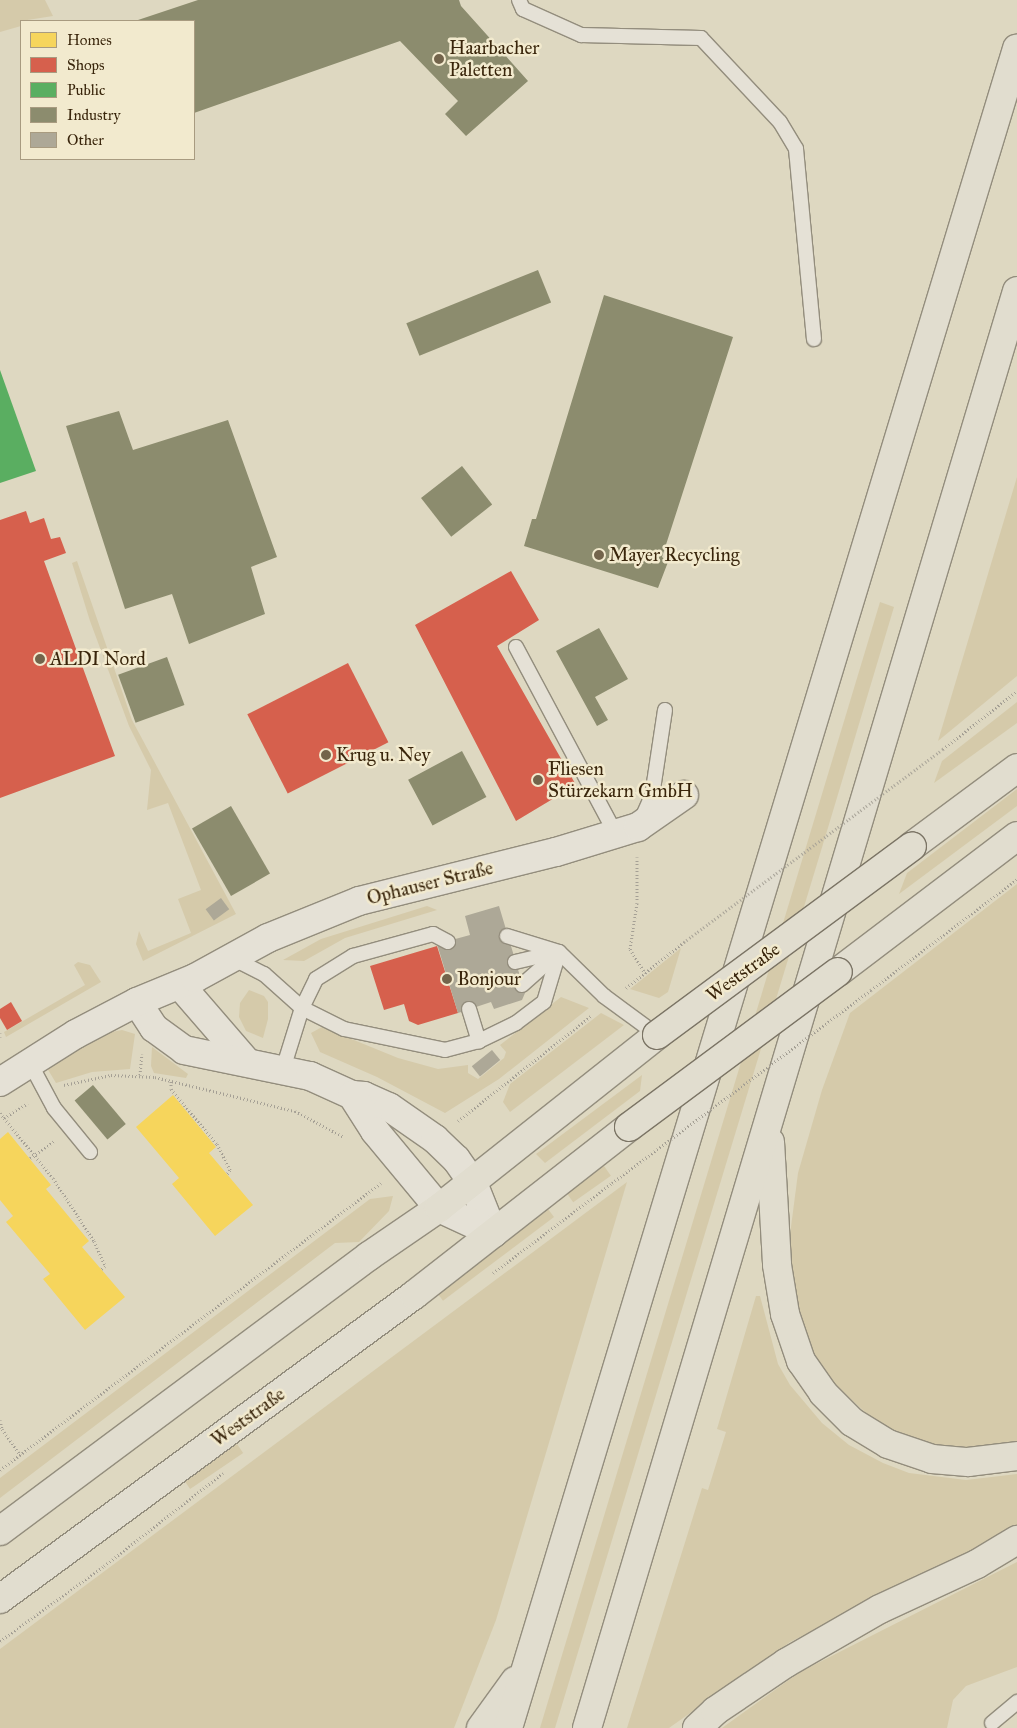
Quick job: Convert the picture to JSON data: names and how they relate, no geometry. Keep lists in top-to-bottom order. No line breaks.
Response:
{"streets":{"main road":["Weststraße"],"street":["Ophauser Straße"]},"places":["Haarbacher Paletten","Mayer Recycling","ALDI Nord","Krug u. Ney","Fliesen Stürzekarn GmbH","Bonjour"],"legend":["Homes","Shops","Public","Industry","Other"]}
